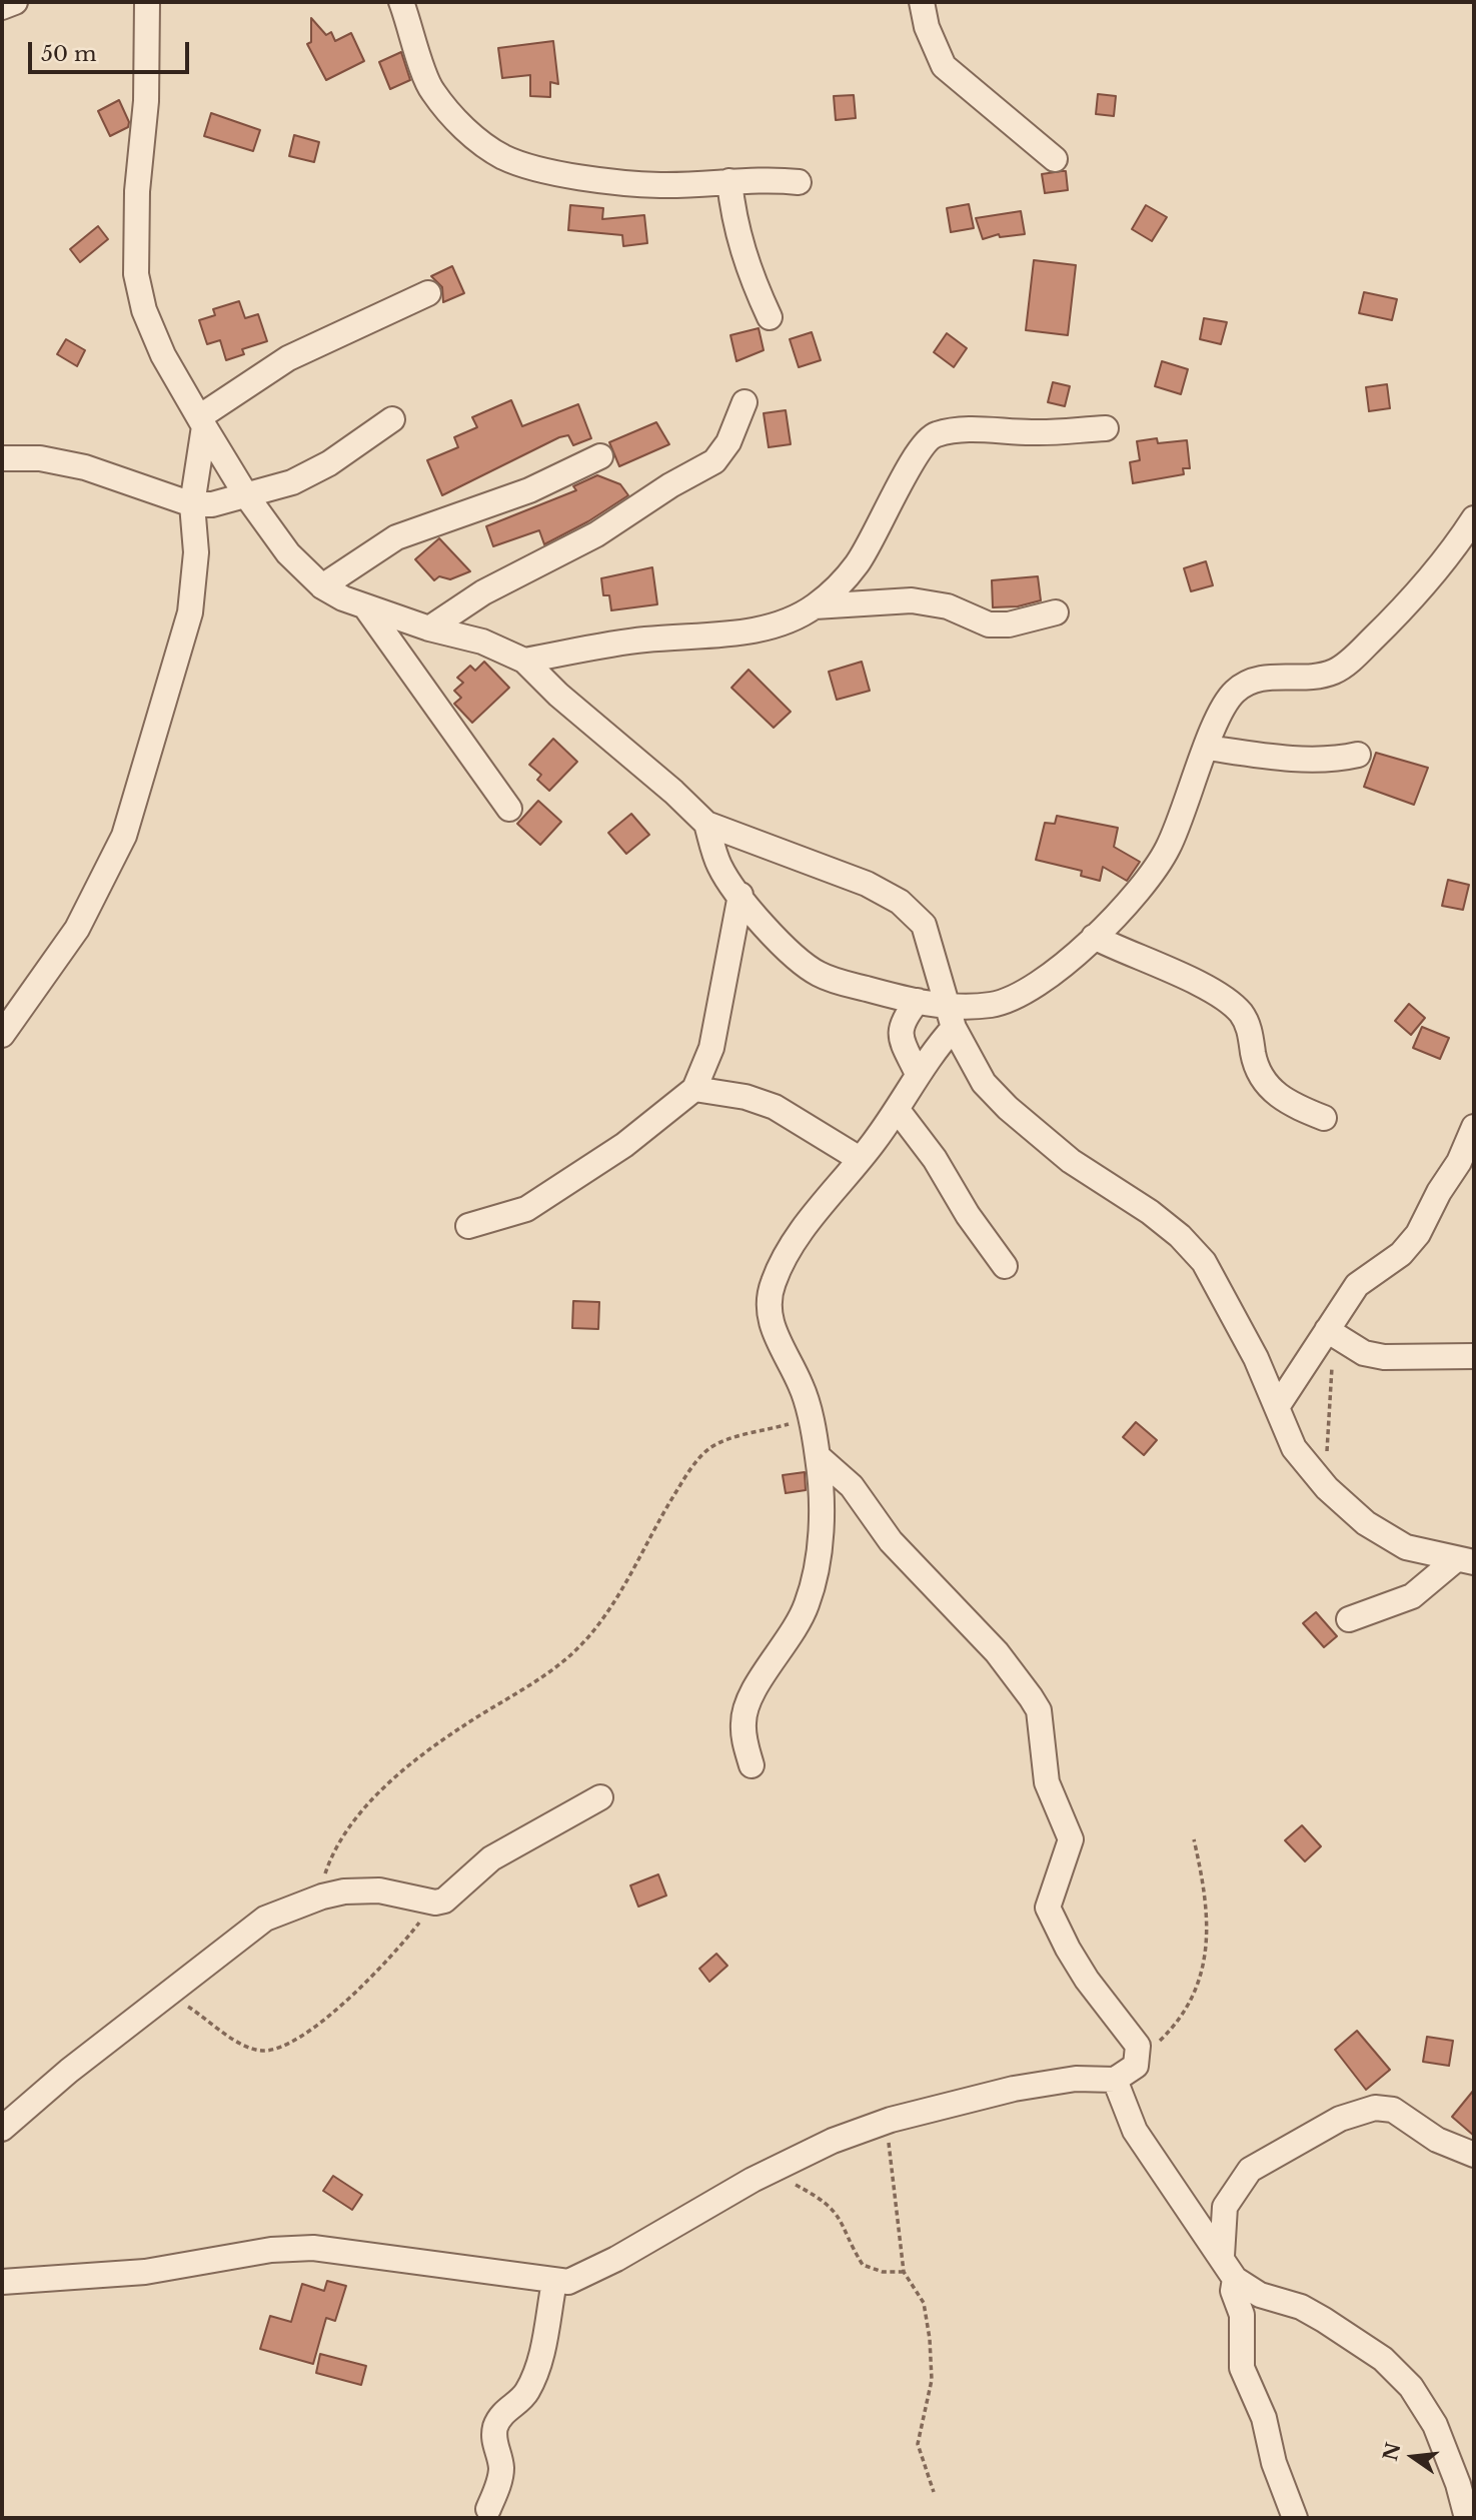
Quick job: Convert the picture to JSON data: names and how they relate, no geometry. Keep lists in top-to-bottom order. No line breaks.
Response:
{"scale_bar":"50 m","north":"left"}
